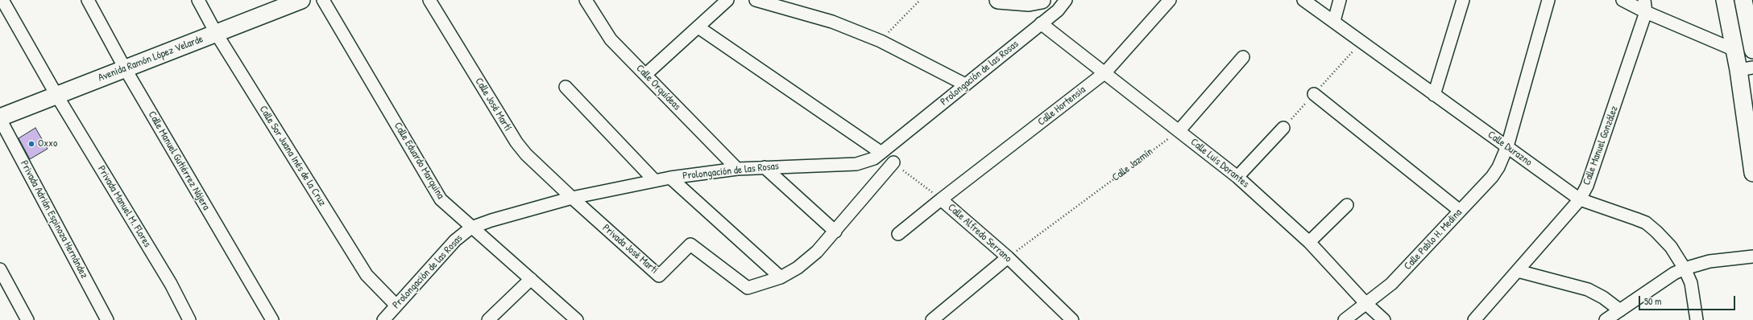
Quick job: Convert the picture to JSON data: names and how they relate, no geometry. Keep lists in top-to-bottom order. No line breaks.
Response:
{"streets":{"main road":["Avenida Ramón López Velarde"],"street":["Prolongación de las Rosas","Calle Orquídeas","Calle José Martí","Calle Hortensia","Calle Manuel González","Calle Durazno","Calle Sor Juana Inés de la Cruz","Calle Manuel Gutiérrez Nájera","Calle Eduardo Marquina","Calle Luis Dorantes","Privada Manuel M. Flores","Privada Adrián Espinoza Hernández","Calle Alfredo Serrano","Calle Pablo H. Medina","Privada José Martí"],"path":["Calle Jazmín"]},"crossings":[["Avenida Ramón López Velarde","Calle Sor Juana Inés de la Cruz"],["Avenida Ramón López Velarde","Calle Manuel Gutiérrez Nájera"],["Avenida Ramón López Velarde","Privada Manuel M. Flores"],["Avenida Ramón López Velarde","Privada Adrián Espinoza Hernández"],["Prolongación de las Rosas","Calle Orquídeas"],["Prolongación de las Rosas","Calle José Martí"],["Prolongación de las Rosas","Calle Sor Juana Inés de la Cruz"],["Prolongación de las Rosas","Calle Eduardo Marquina"],["Prolongación de las Rosas","Calle Luis Dorantes"],["Prolongación de las Rosas","Privada José Martí"],["Calle José Martí","Privada José Martí"],["Calle Hortensia","Calle Luis Dorantes"],["Calle Hortensia","Calle Alfredo Serrano"],["Calle Manuel González","Calle Durazno"],["Calle Durazno","Calle Pablo H. Medina"],["Calle Luis Dorantes","Calle Jazmín"],["Calle Luis Dorantes","Calle Pablo H. Medina"],["Calle Jazmín","Calle Alfredo Serrano"]],"places":["Oxxo"],"scale_bar":"50 m"}
